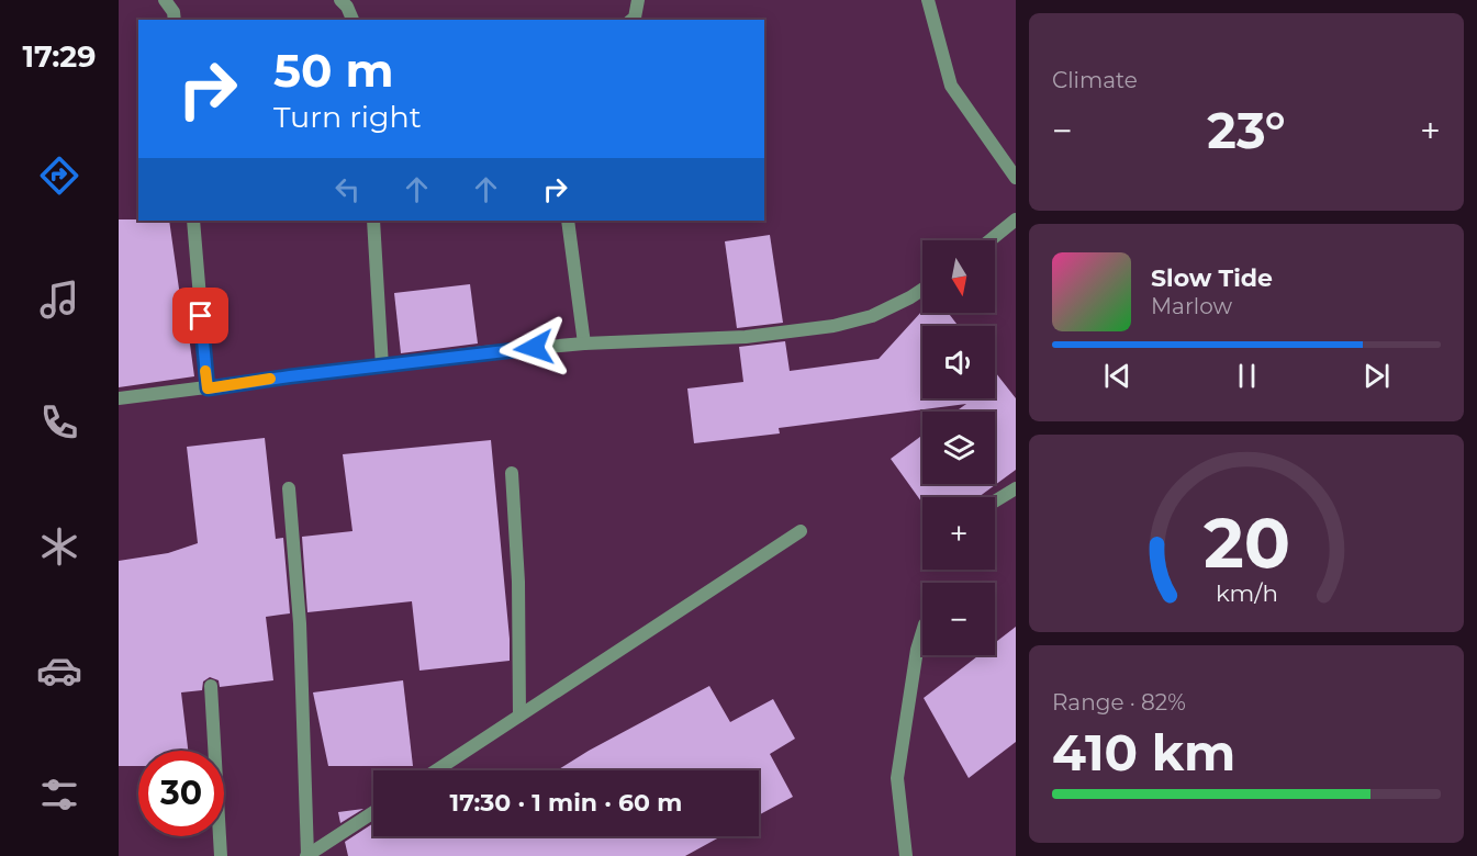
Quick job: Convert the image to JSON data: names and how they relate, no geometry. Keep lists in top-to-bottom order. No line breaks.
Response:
{"north":"bottom","page":{"tabs":"17:29","tile":["Climate",["Range · 82%","410 km"]],"turn":["50 m","Turn right"],"heat":["−","23°","+"],"map_buttons":["+","−"],"song":["Slow Tide","Marlow"],"limit":"30","trip":"17:30 · 1 min · 60 m","gauge":["20","km/h"]}}
